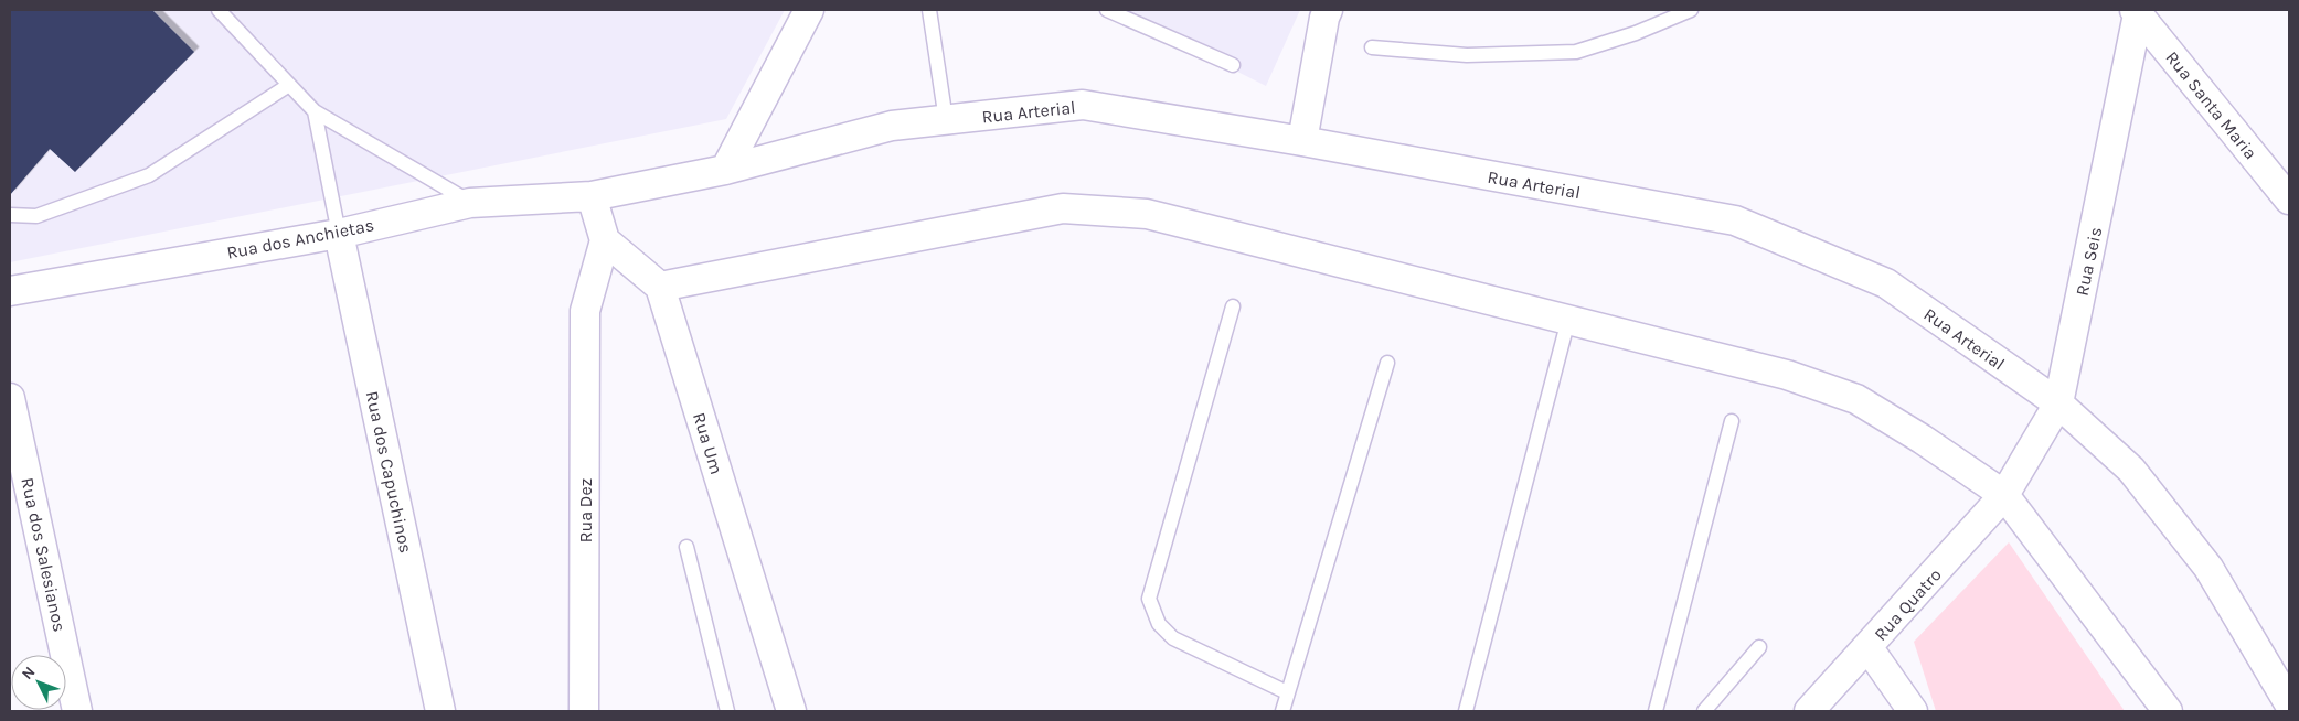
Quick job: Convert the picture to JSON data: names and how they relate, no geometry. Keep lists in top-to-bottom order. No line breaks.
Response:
{"streets":{"street":["Rua Santa Maria","Rua Arterial","Rua dos Anchietas","Rua Seis","Rua Um","Rua dos Capuchinos","Rua Dez","Rua dos Salesianos","Rua Quatro"]},"crossings":[["Rua Santa Maria","Rua Seis"],["Rua Arterial","Rua dos Anchietas"],["Rua Arterial","Rua Seis"],["Rua dos Anchietas","Rua dos Capuchinos"],["Rua Seis","Rua Quatro"]],"north":"top left"}
